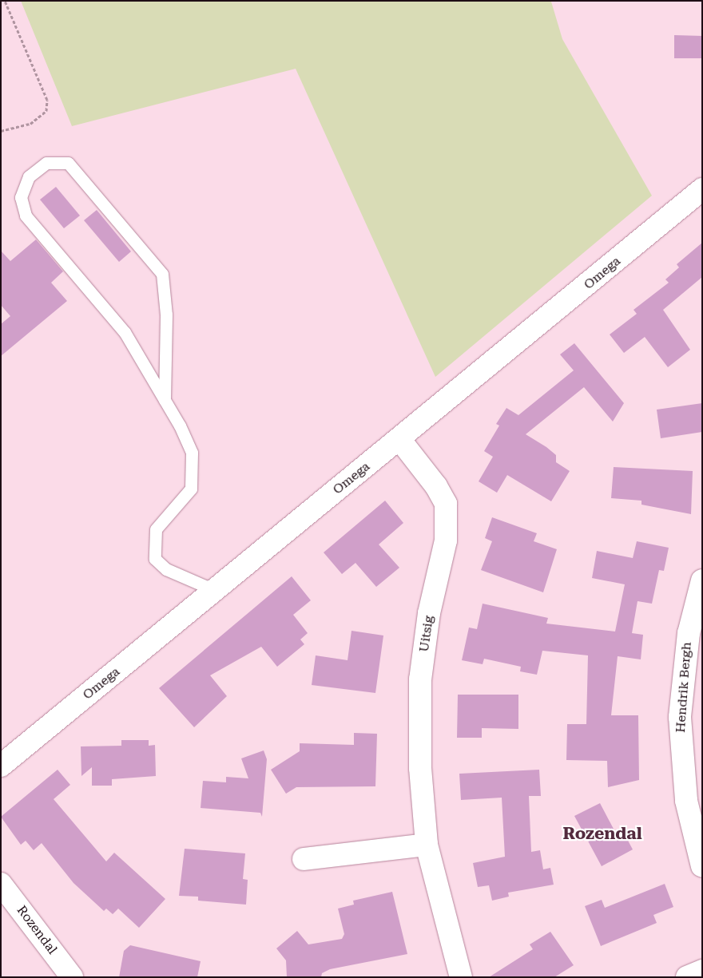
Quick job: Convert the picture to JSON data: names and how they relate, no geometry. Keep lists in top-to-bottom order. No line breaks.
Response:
{"streets":{"street":["Omega","Uitsig","Hendrik Bergh","Rozendal"]},"crossings":[["Omega","Uitsig"]],"districts":["Rozendal"]}
